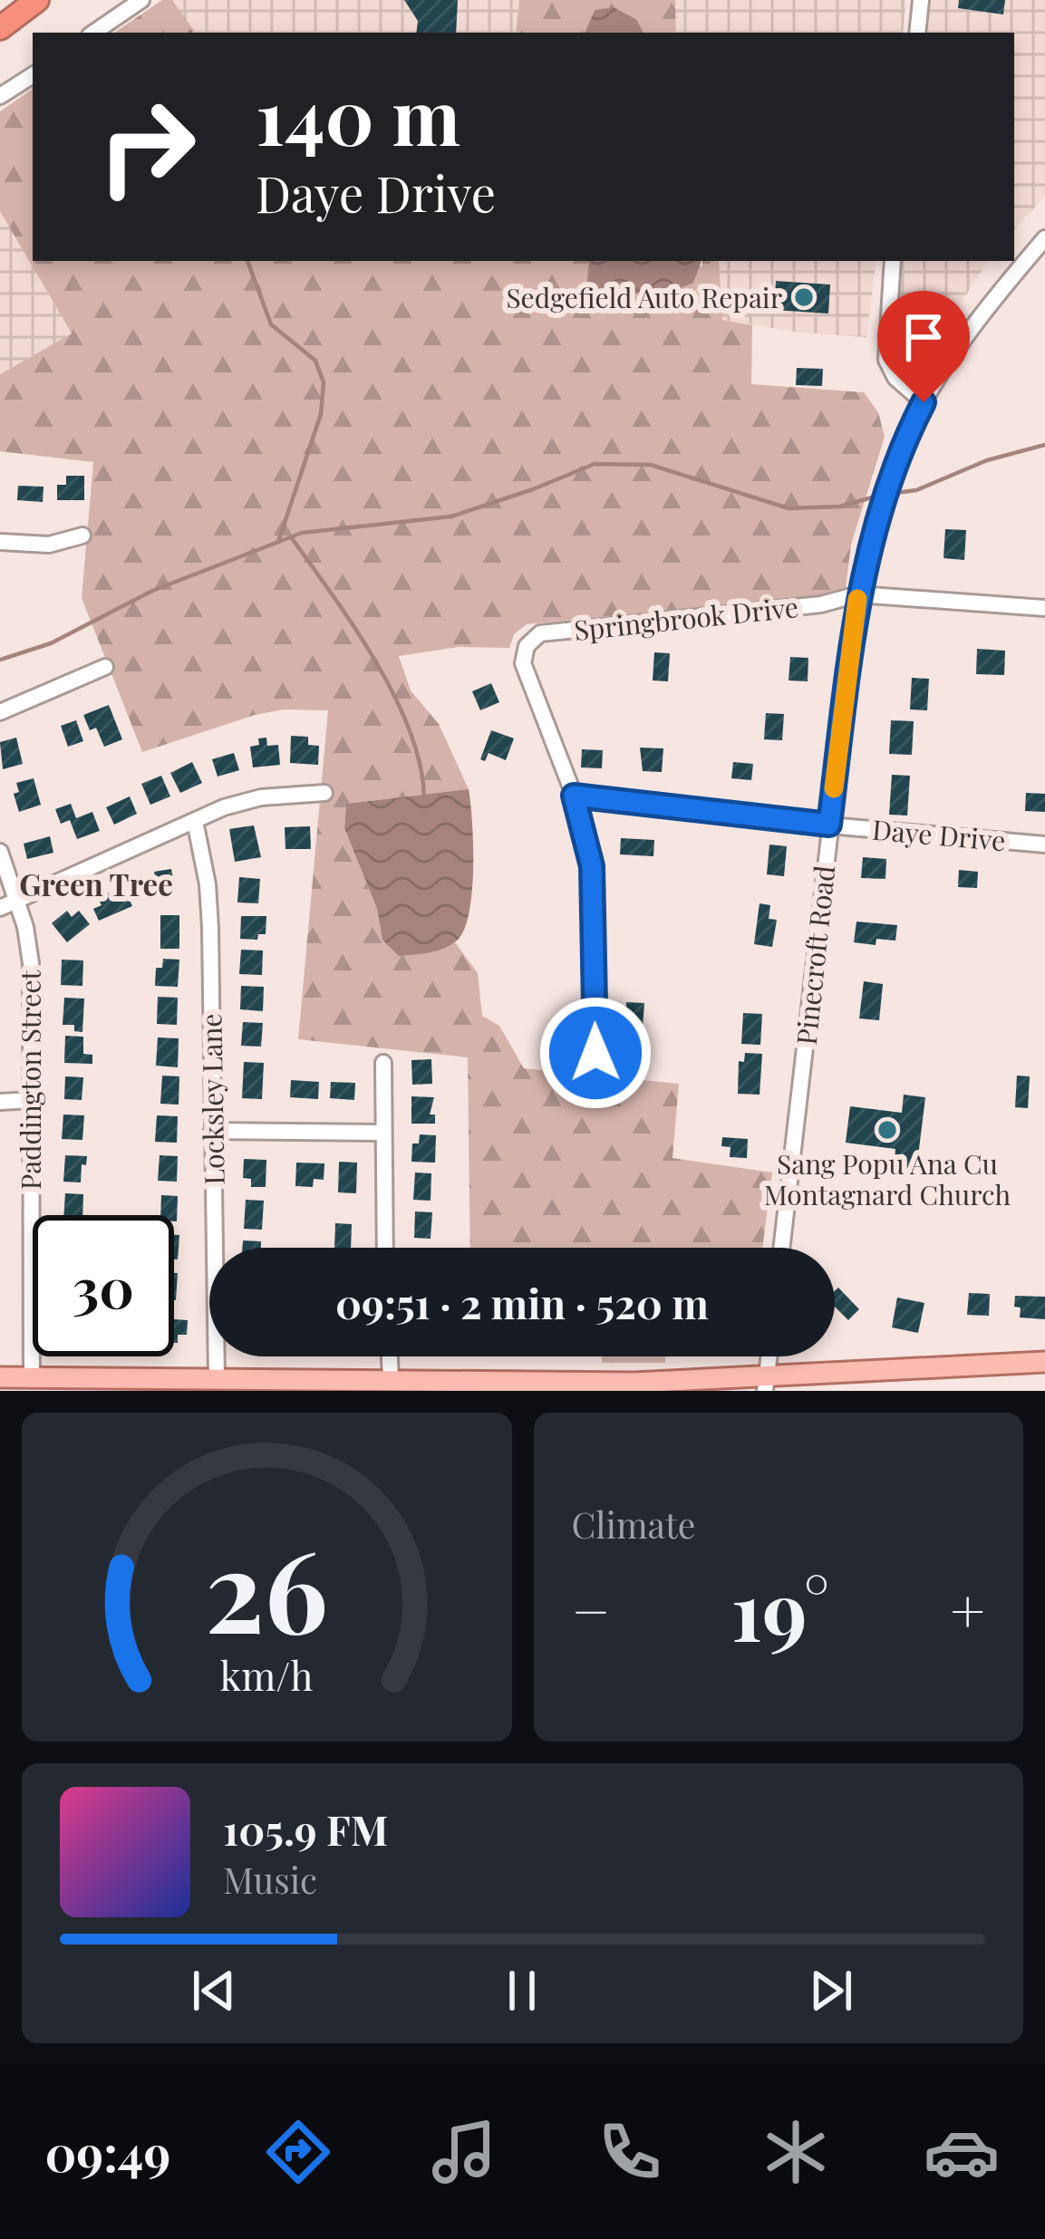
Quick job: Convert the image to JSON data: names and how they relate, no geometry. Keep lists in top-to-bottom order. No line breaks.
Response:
{"streets":{"street":["Springbrook Drive","Daye Drive","Pinecroft Road","Paddington Street","Locksley Lane"]},"crossings":[["Springbrook Drive","Daye Drive"],["Springbrook Drive","Pinecroft Road"],["Daye Drive","Pinecroft Road"]],"districts":["Green Tree"],"places":["Sedgefield Auto Repair","Sang Popu Ana Cu Montagnard Church"],"page":{"turn":["140 m","Daye Drive"],"limit":"30","trip":"09:51 · 2 min · 520 m","tile":"Climate","heat":["−","19°","+"],"song":["105.9 FM","Music"],"tabs":"09:49","gauge":["26","km/h"]}}
